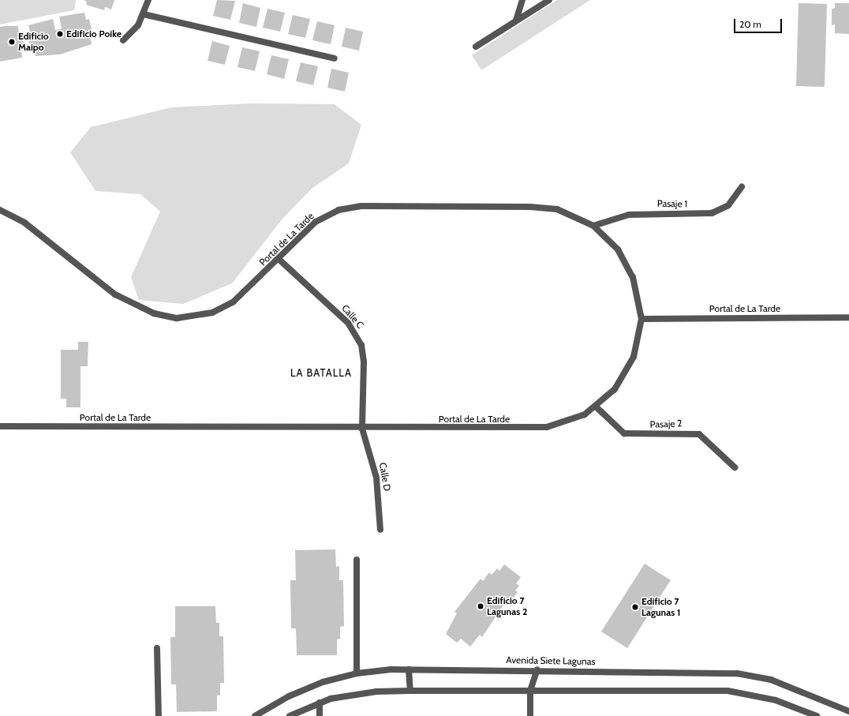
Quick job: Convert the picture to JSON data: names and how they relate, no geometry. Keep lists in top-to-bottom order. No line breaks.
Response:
{"streets":{"street":["Pasaje 1","Portal de La Tarde","Calle C","Pasaje 2","Calle D","Avenida Siete Lagunas"]},"crossings":[["Pasaje 1","Portal de La Tarde"],["Portal de La Tarde","Calle C"],["Portal de La Tarde","Pasaje 2"],["Portal de La Tarde","Calle D"],["Calle C","Calle D"]],"districts":["LA BATALLA"],"places":["Edificio Poike","Edificio Maipo","Edificio 7 Lagunas 2","Edificio 7 Lagunas 1"],"scale_bar":"20 m"}
